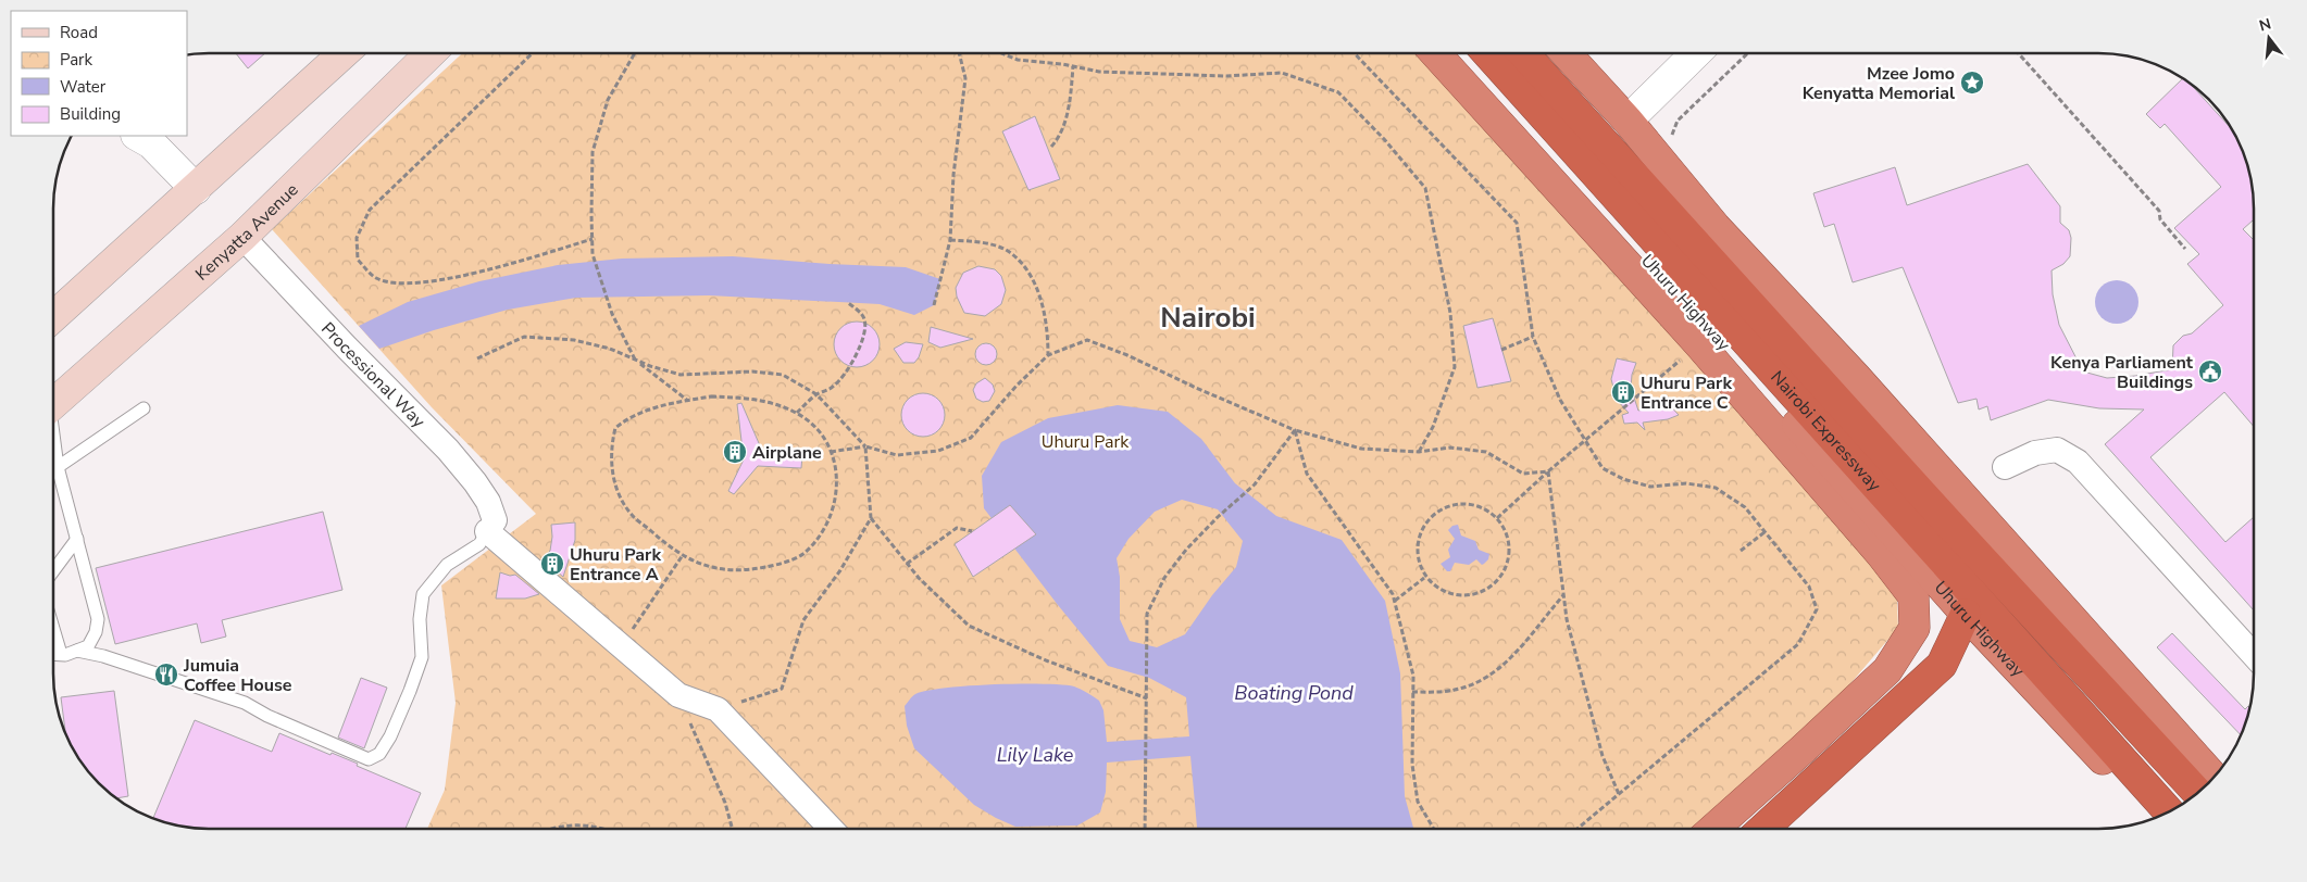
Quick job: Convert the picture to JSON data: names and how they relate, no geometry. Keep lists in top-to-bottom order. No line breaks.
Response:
{"streets":{"highway":["Uhuru Highway","Nairobi Expressway"],"main road":["Kenyatta Avenue"],"street":["Processional Way"]},"crossings":[["Kenyatta Avenue","Processional Way"]],"districts":["Nairobi"],"water":["Boating Pond","Lily Lake"],"parks":["Uhuru Park"],"places":{"place":["Mzee Jomo Kenyatta Memorial"],"public building":["Kenya Parliament Buildings"],"building":["Uhuru Park Entrance C","Airplane","Uhuru Park Entrance A"],"restaurant":["Jumuia Coffee House"]},"legend":["Road","Park","Water","Building"],"north":"top"}
